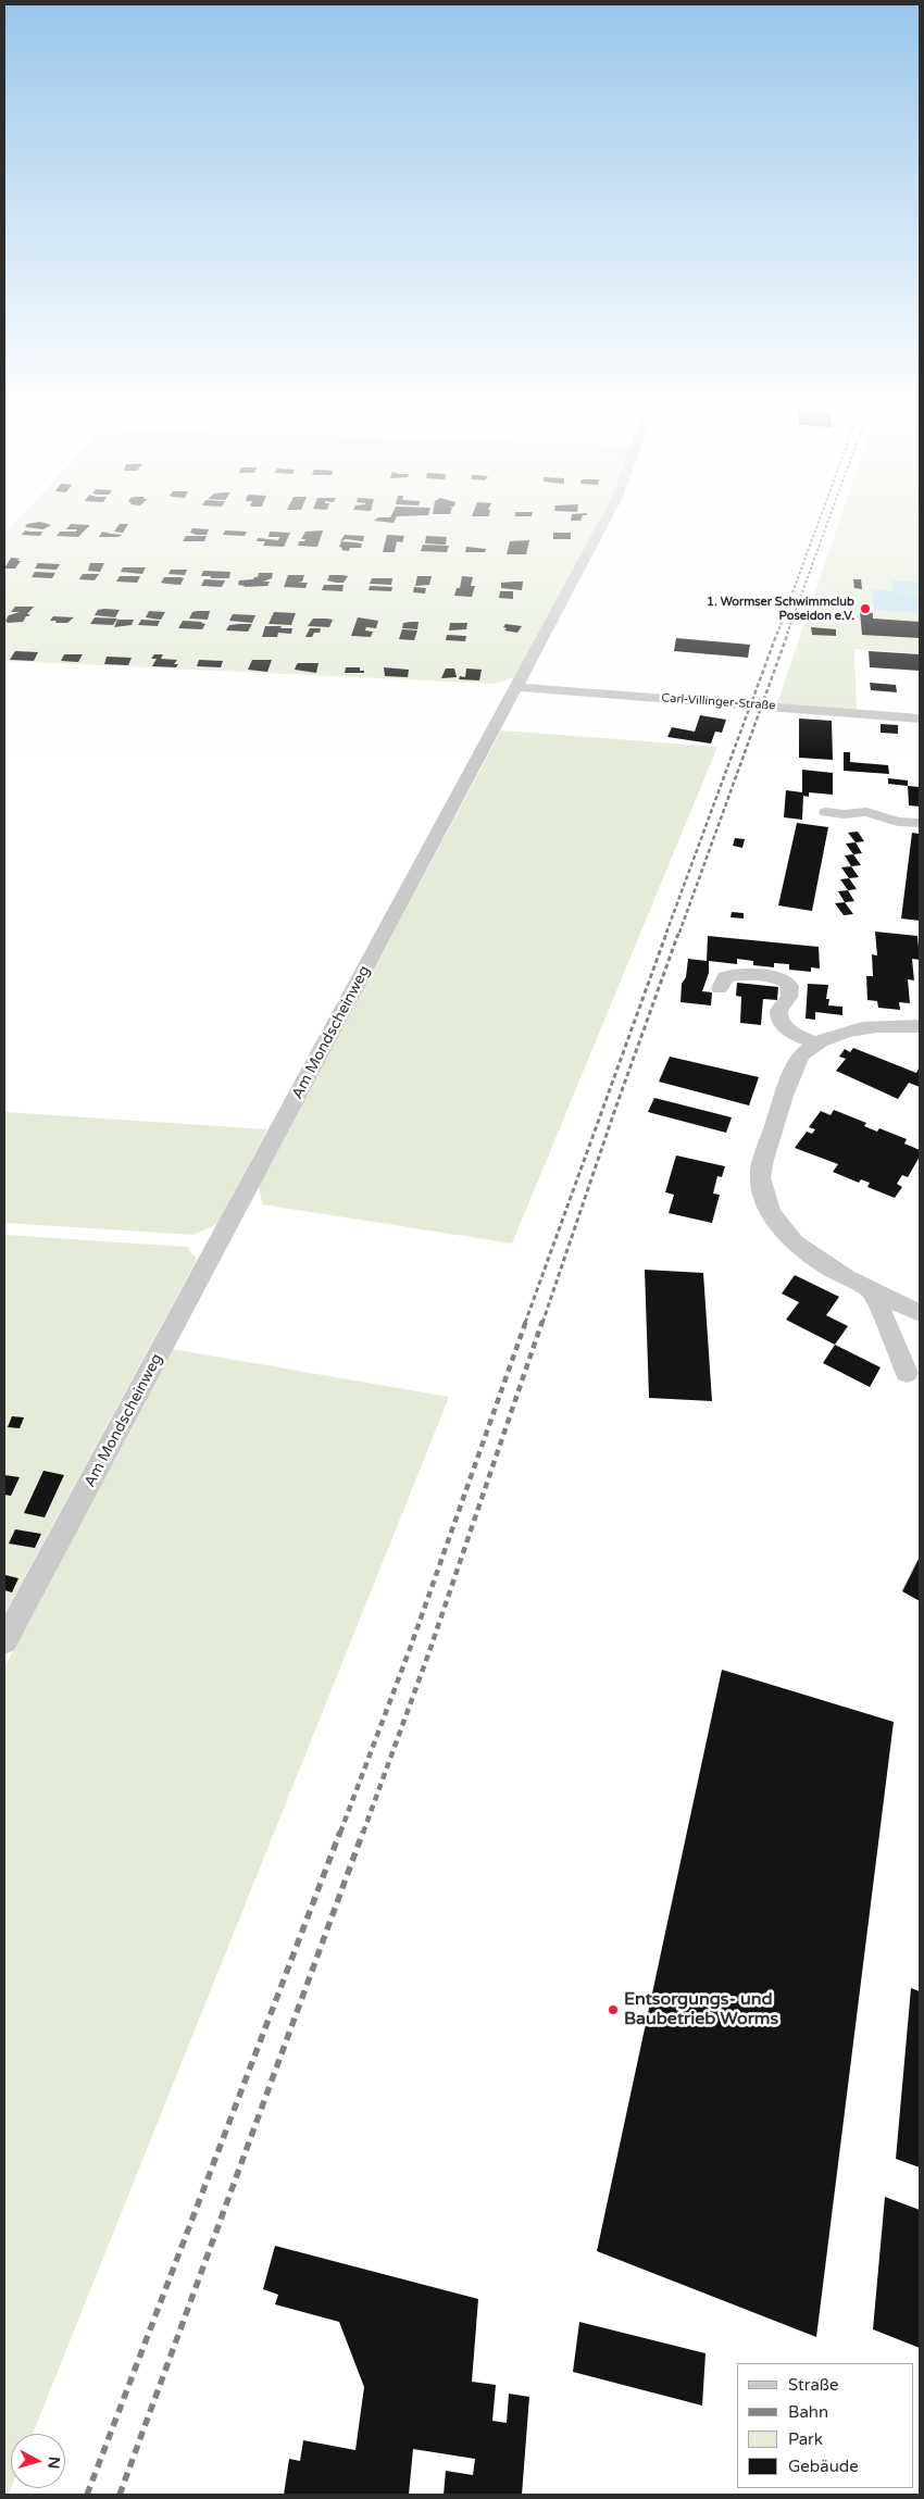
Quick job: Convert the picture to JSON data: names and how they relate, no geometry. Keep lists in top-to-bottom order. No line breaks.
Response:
{"streets":{"street":["Carl-Villinger-Straße","Am Mondscheinweg"]},"crossings":[["Carl-Villinger-Straße","Am Mondscheinweg"]],"places":["1. Wormser Schwimmclub Poseidon e.V.","Entsorgungs- und Baubetrieb Worms"],"legend":["Straße","Bahn","Park","Gebäude"],"north":"right"}
